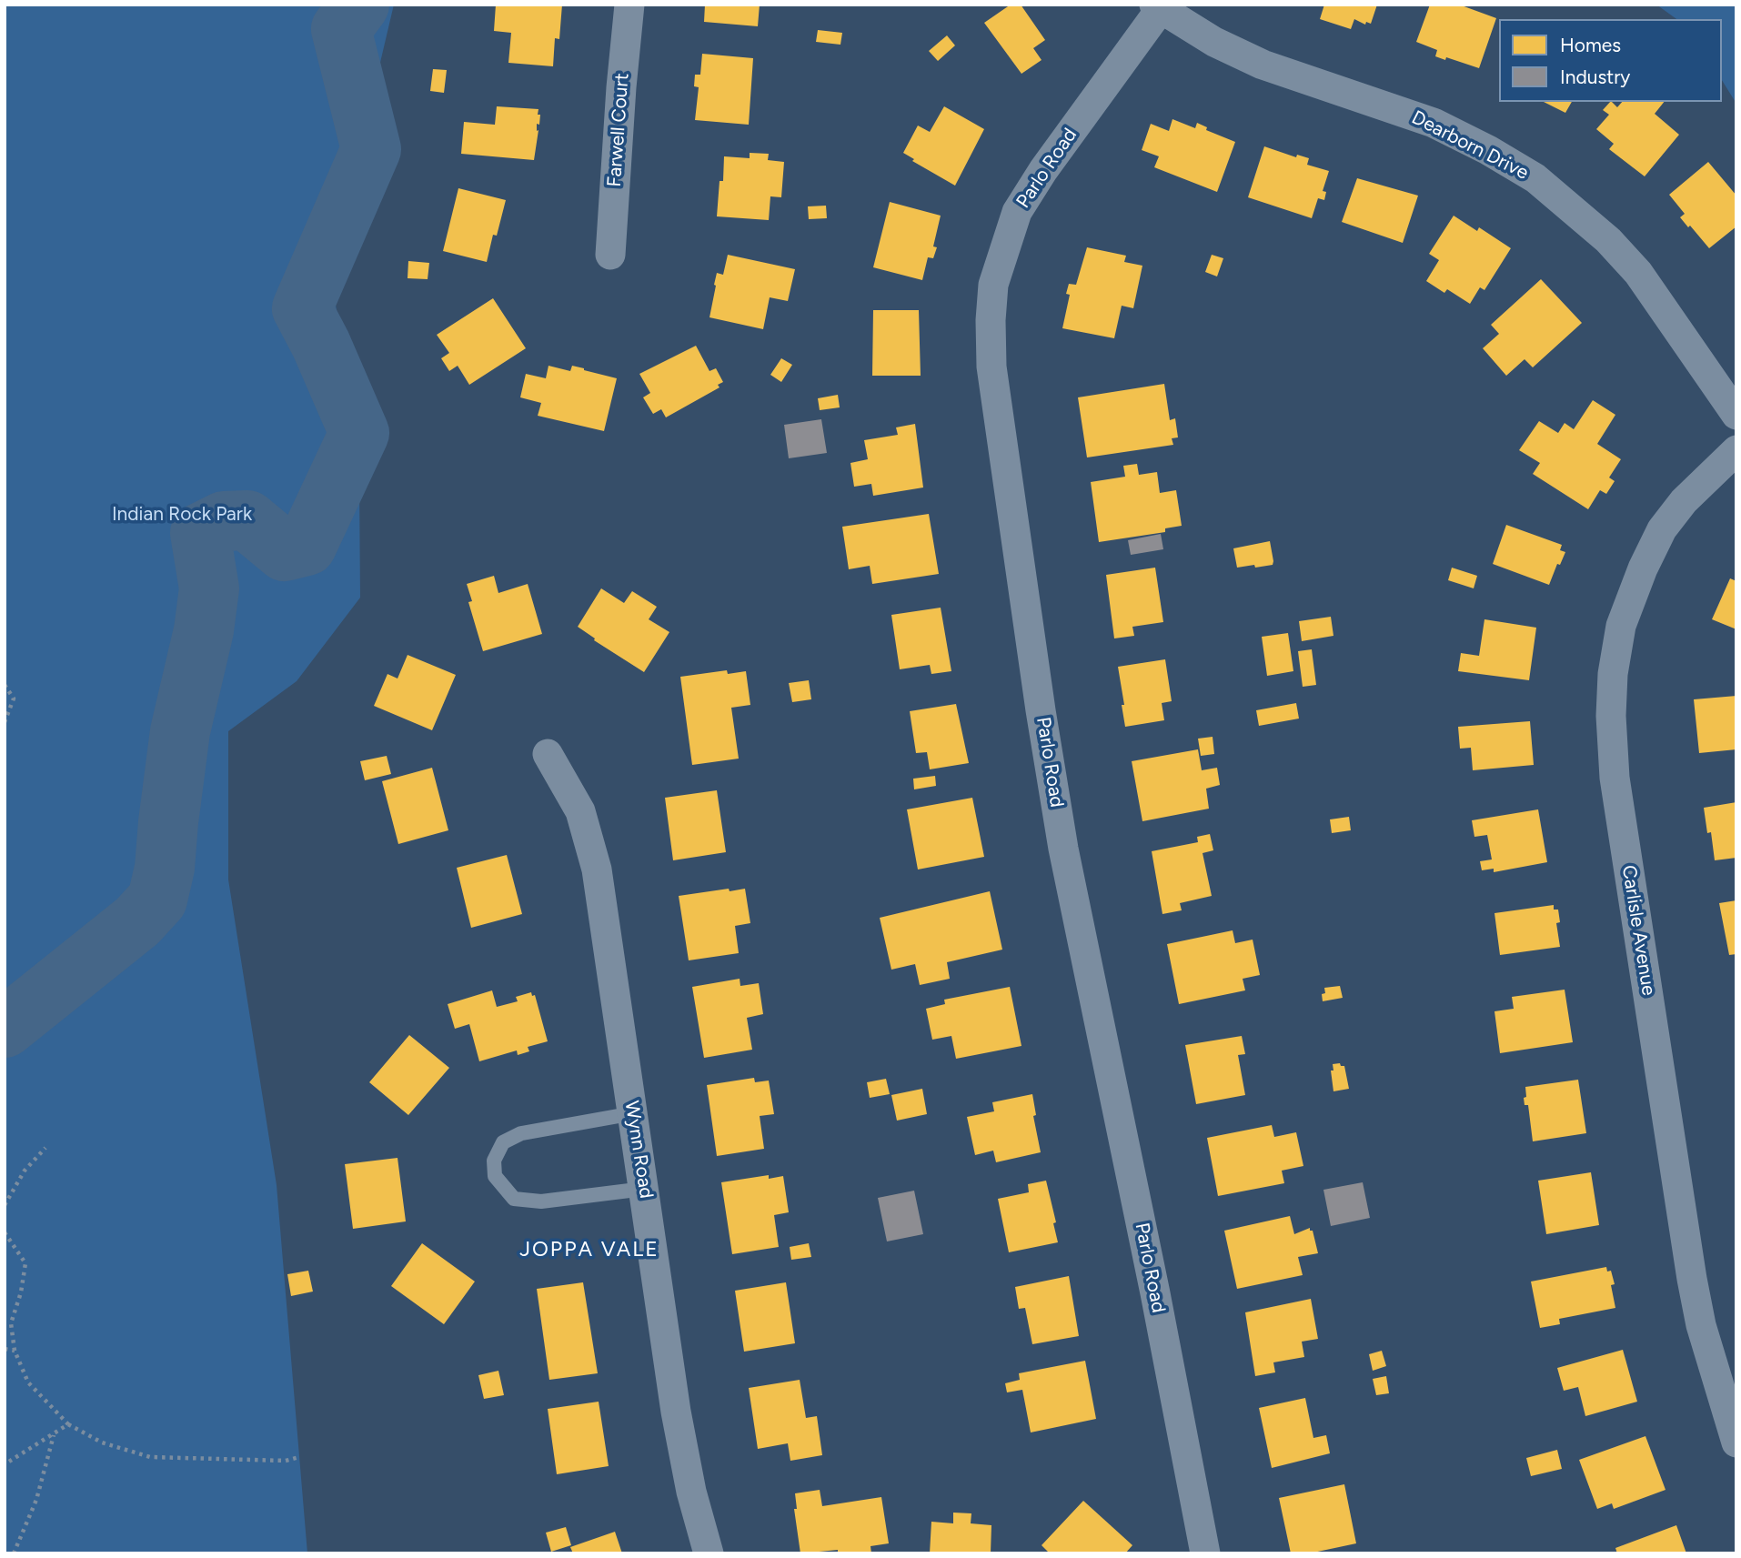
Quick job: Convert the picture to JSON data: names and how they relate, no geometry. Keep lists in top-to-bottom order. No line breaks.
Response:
{"streets":{"street":["Farwell Court","Dearborn Drive","Parlo Road","Carlisle Avenue","Wynn Road"]},"crossings":[["Dearborn Drive","Parlo Road"]],"districts":["JOPPA VALE"],"parks":["Indian Rock Park"],"legend":["Homes","Industry"]}
